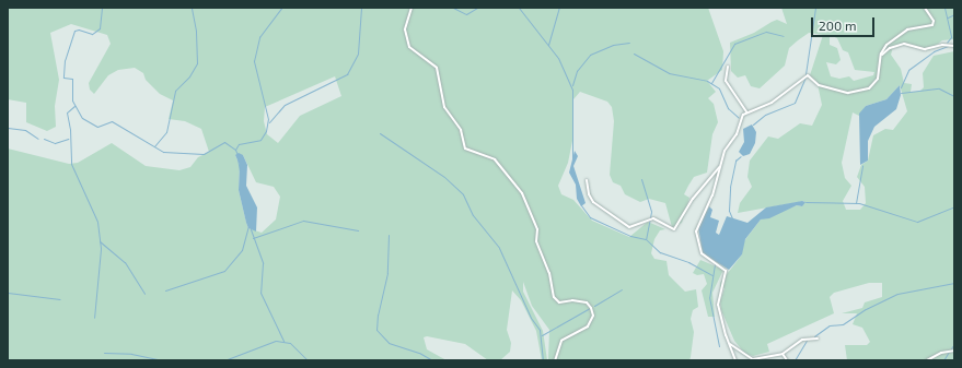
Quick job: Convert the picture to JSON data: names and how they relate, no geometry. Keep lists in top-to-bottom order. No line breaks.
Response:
{"scale_bar":"200 m"}
